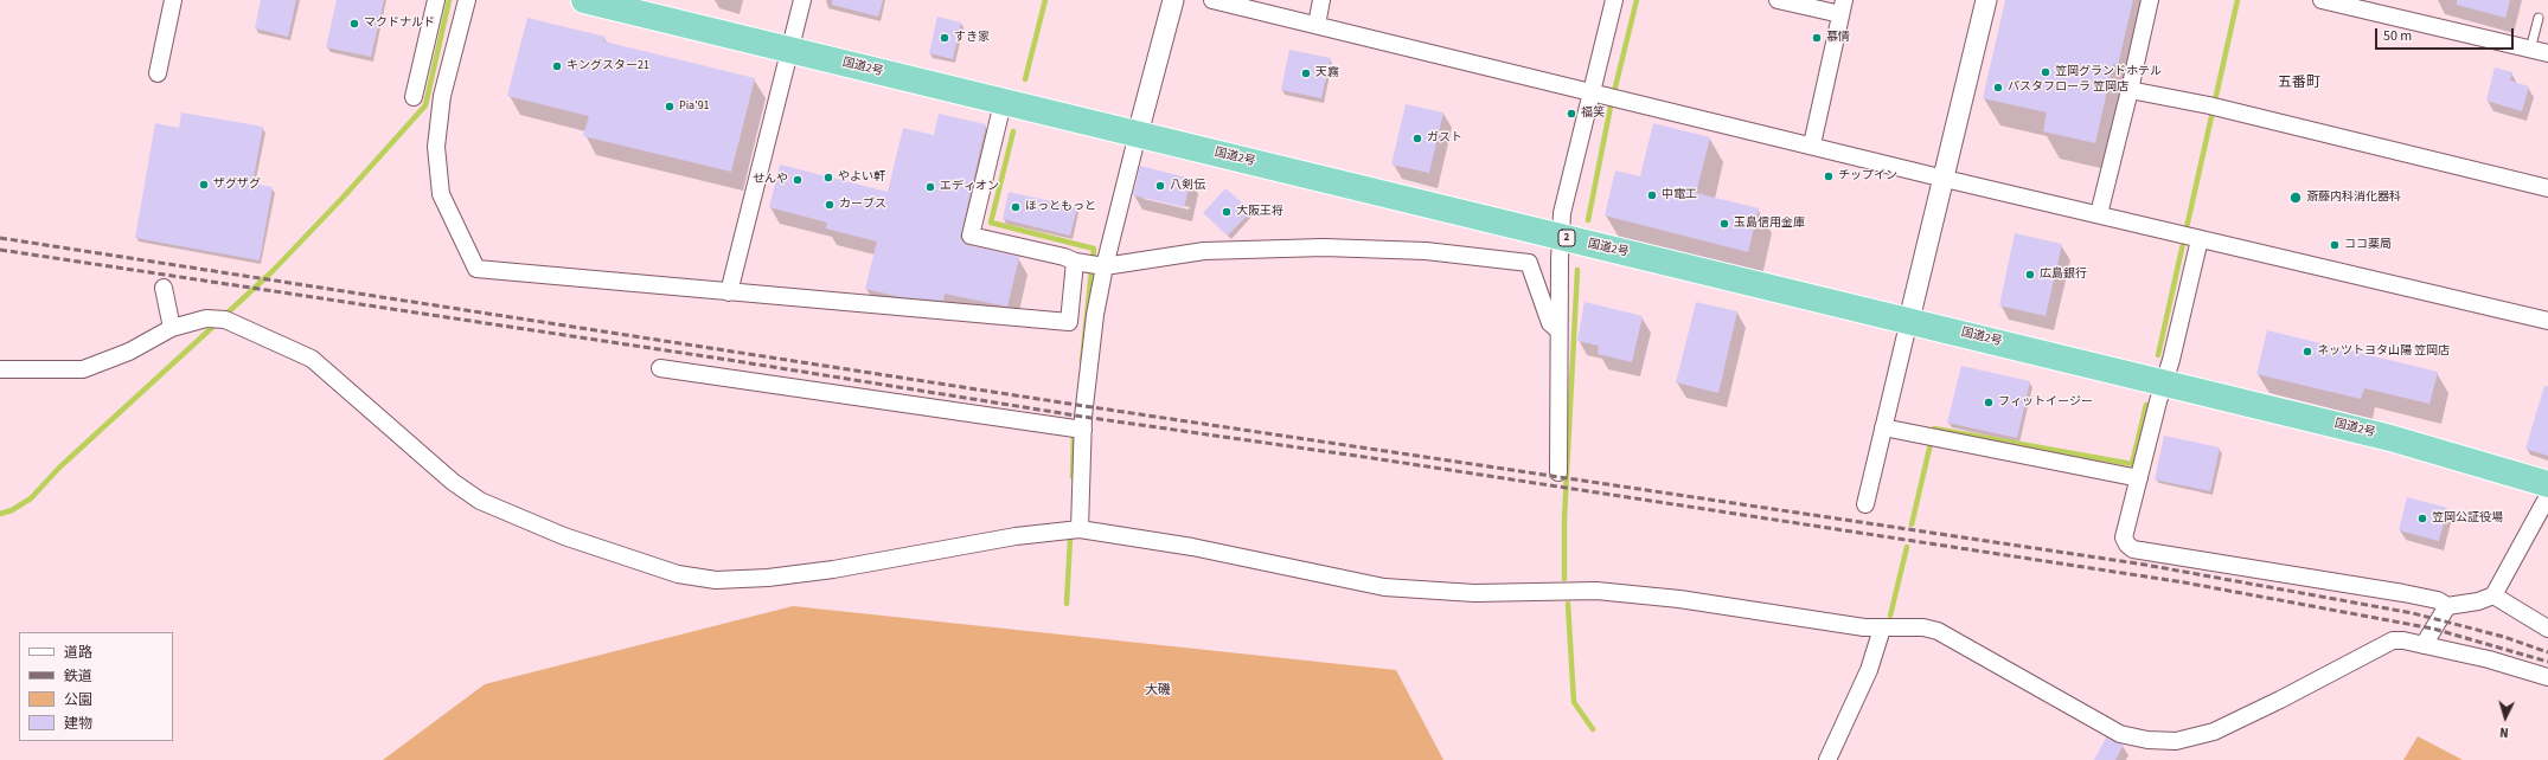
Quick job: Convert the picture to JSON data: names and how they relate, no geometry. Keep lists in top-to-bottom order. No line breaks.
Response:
{"streets":{"highway":["国道2号","2"]},"districts":["五番町","大磯"],"places":["マクドナルド","すき家","慕情","キングスター21","笠岡グランドホテル","天霧","パスタフローラ 笠岡店","Pia'91","福笑","ガスト","チップイン","やよい軒","せんや","ザグザグ","八剣伝","エディオン","中電工","斎藤内科消化器科","カーブス","ほっともっと","大阪王将","玉島信用金庫","ココ薬局","広島銀行","ネッツトヨタ山陽 笠岡店","フィットイージー","笠岡公証役場"],"legend":["道路","鉄道","公園","建物"],"scale_bar":"50 m","north":"bottom"}
